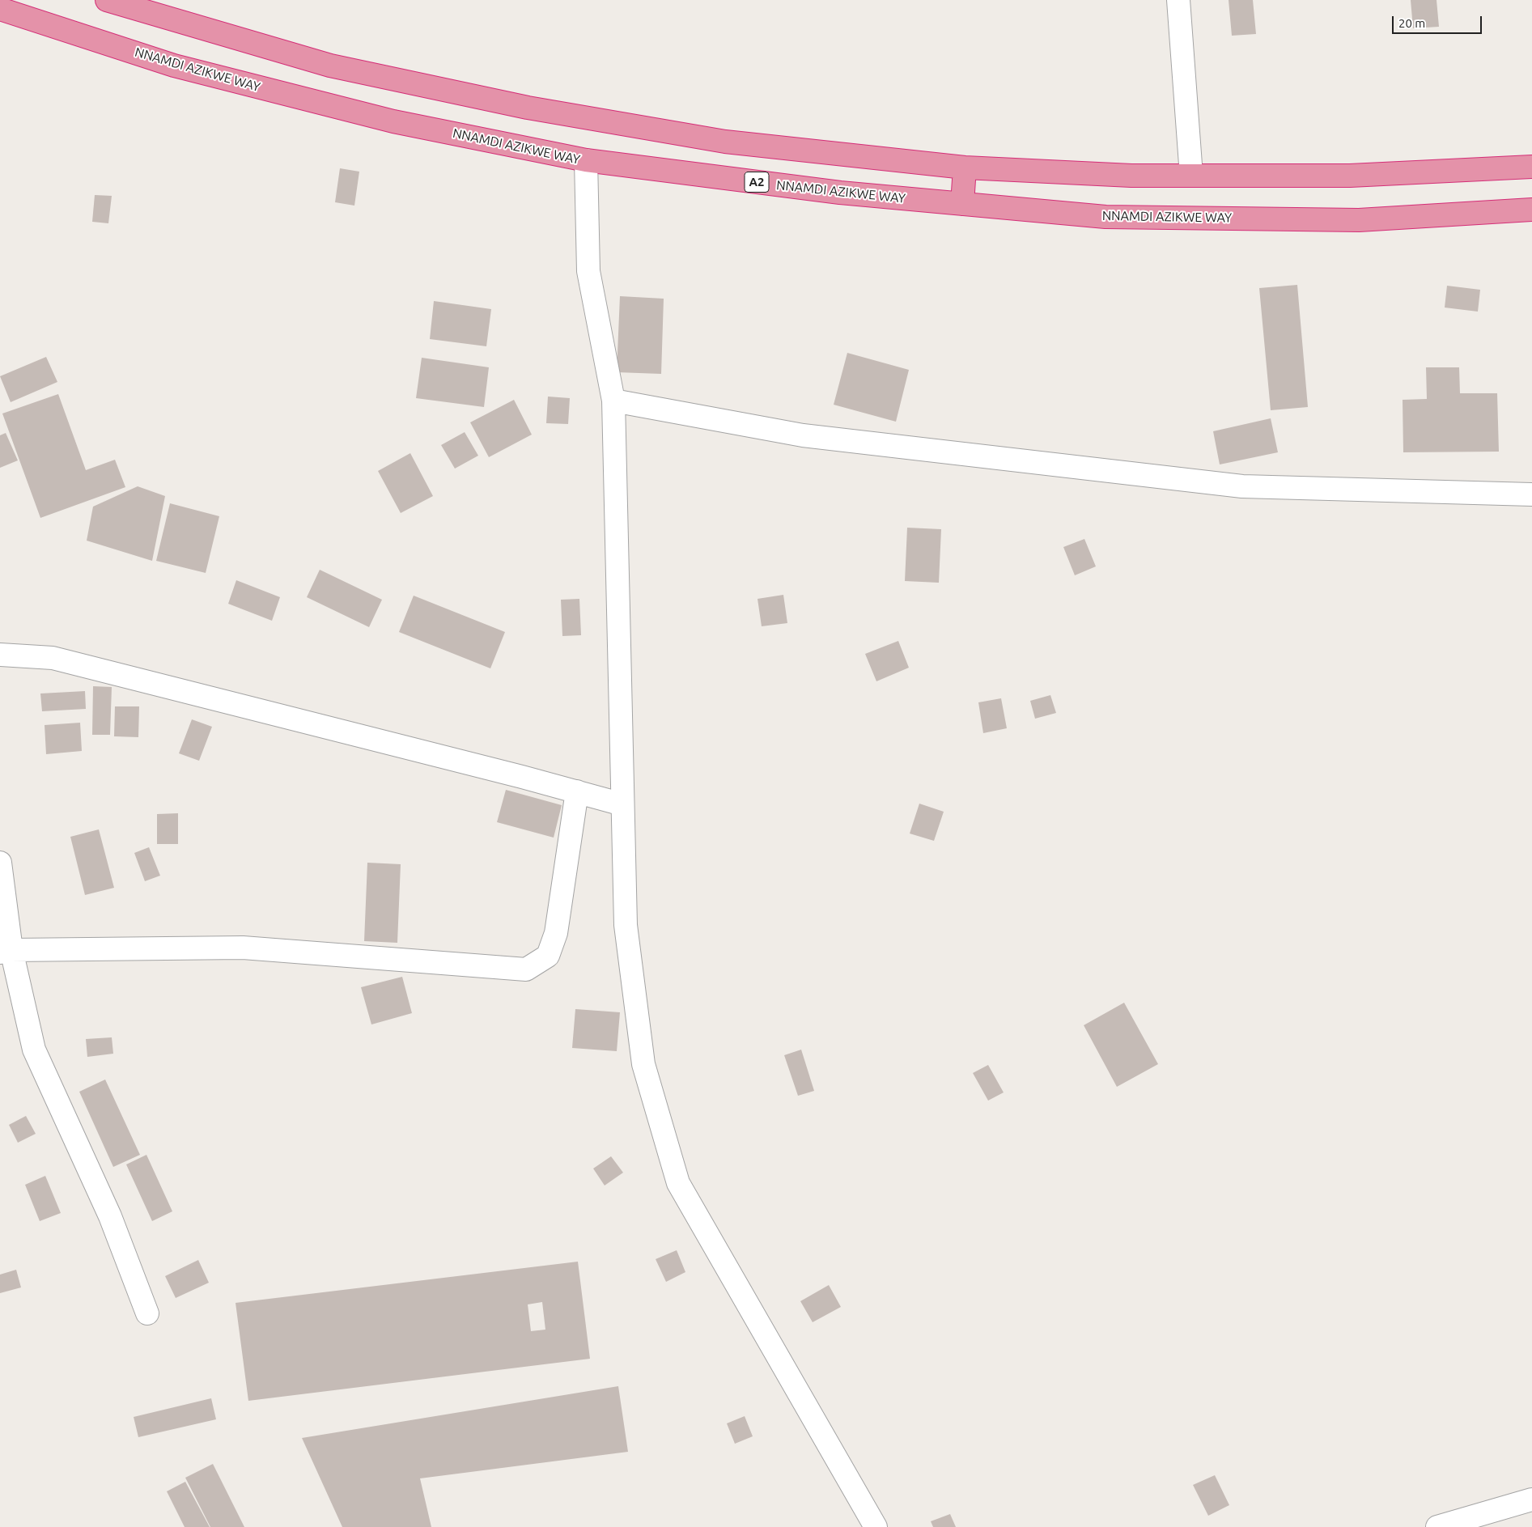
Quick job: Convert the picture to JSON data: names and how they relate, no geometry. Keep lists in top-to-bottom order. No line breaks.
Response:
{"streets":{"highway":["NNAMDI AZIKWE WAY","A2"]},"scale_bar":"20 m"}
